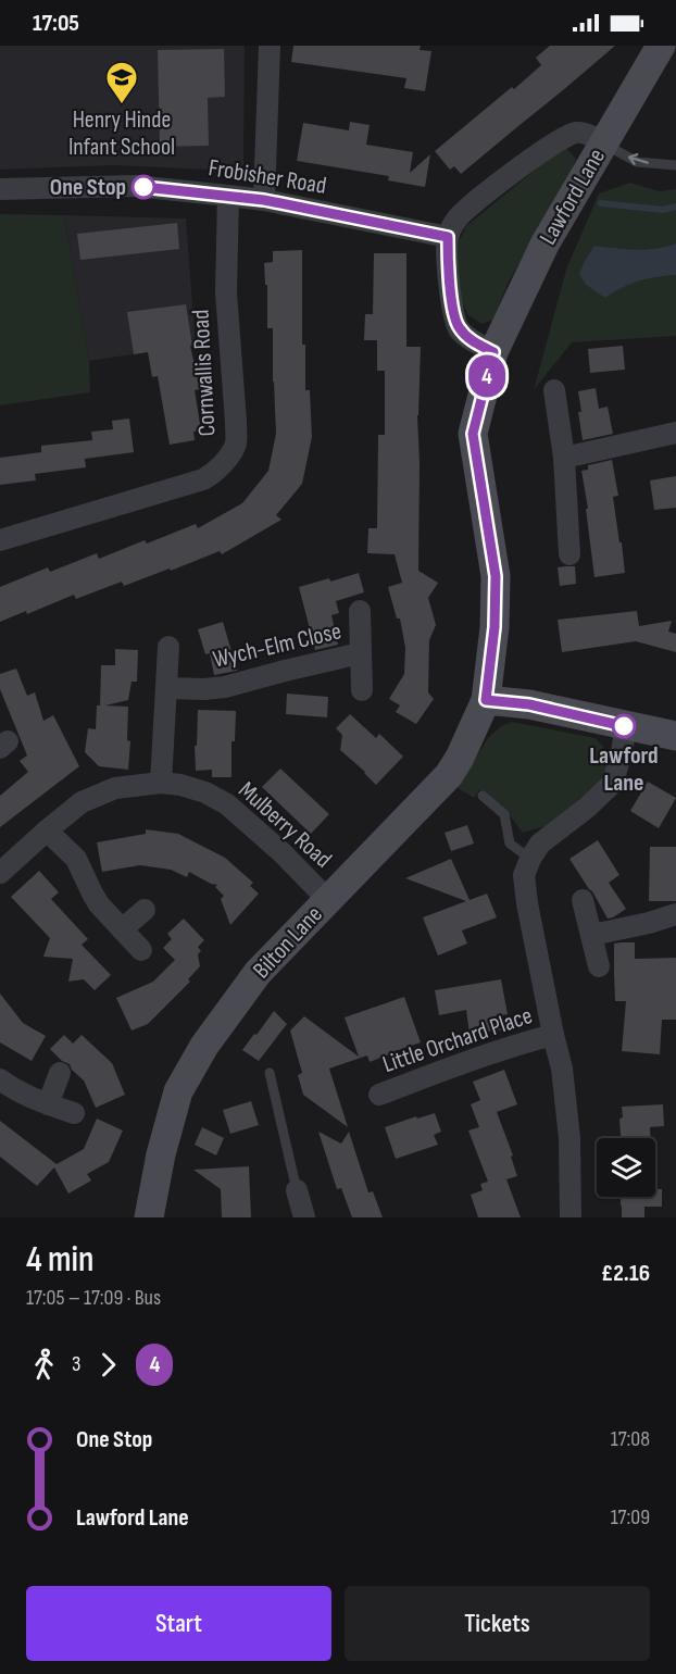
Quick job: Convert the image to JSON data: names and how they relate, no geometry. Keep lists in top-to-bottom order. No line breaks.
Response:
{"streets":{"street":["Frobisher Road","Lawford Lane","Cornwallis Road","Wych-Elm Close","Mulberry Road","Bilton Lane","Little Orchard Place"]},"crossings":[["Frobisher Road","Cornwallis Road"],["Lawford Lane","Bilton Lane"],["Mulberry Road","Bilton Lane"]],"places":{"school or university":["Henry Hinde Infant School"],"other":["One Stop","Lawford Lane"]},"lines":["bus line 4"],"page":{"status":"17:05","on_map":"4","heading":["4 min","17:05 – 17:09 · Bus","£2.16"],"legs":["3","4"],"list":[{"name":"One Stop","value":"17:08"},{"name":"Lawford Lane","value":"17:09"}],"buttons":["Start","Tickets"]}}
